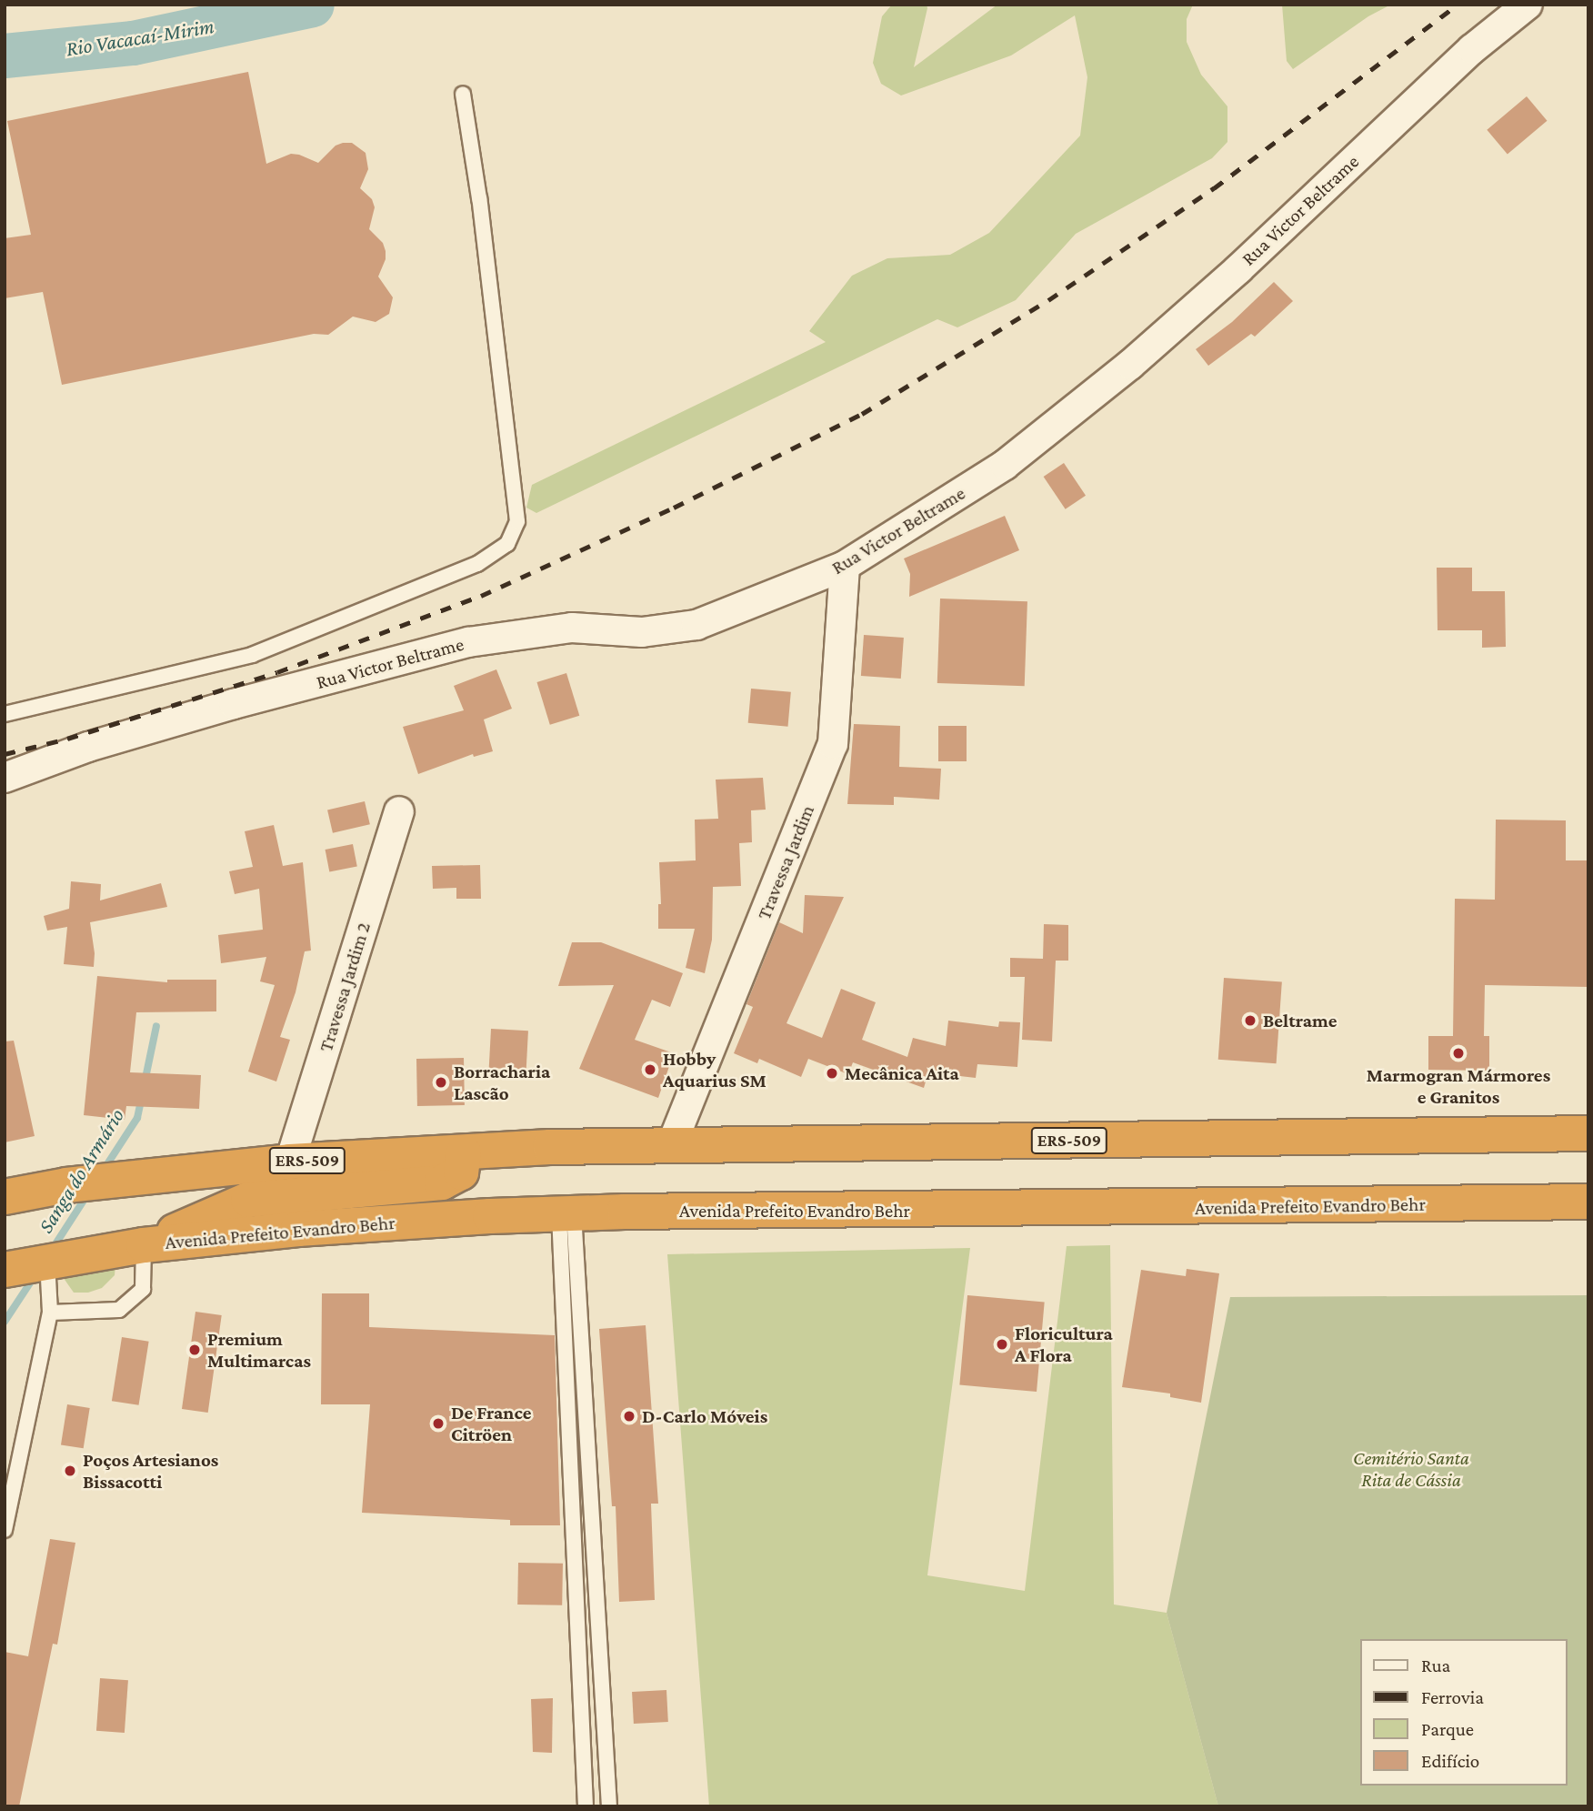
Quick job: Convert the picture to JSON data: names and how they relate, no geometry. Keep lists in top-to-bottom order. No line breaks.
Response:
{"streets":{"highway":["ERS-509","Avenida Prefeito Evandro Behr"],"street":["Rua Victor Beltrame","Travessa Jardim","Travessa Jardim 2"]},"crossings":[["Rua Victor Beltrame","Travessa Jardim"],["Travessa Jardim","ERS-509"],["Travessa Jardim 2","ERS-509"]],"water":["Rio Vacacaí-Mirim","Sanga do Armário"],"parks":["Cemitério Santa Rita de Cássia"],"places":["Beltrame","Marmogran Mármores e Granitos","Hobby Aquarius SM","Mecânica Aita","Borracharia Lascão","Floricultura A Flora","Premium Multimarcas","D-Carlo Móveis","De France Citröen","Poços Artesianos Bissacotti"],"legend":["Rua","Ferrovia","Parque","Edifício"]}
